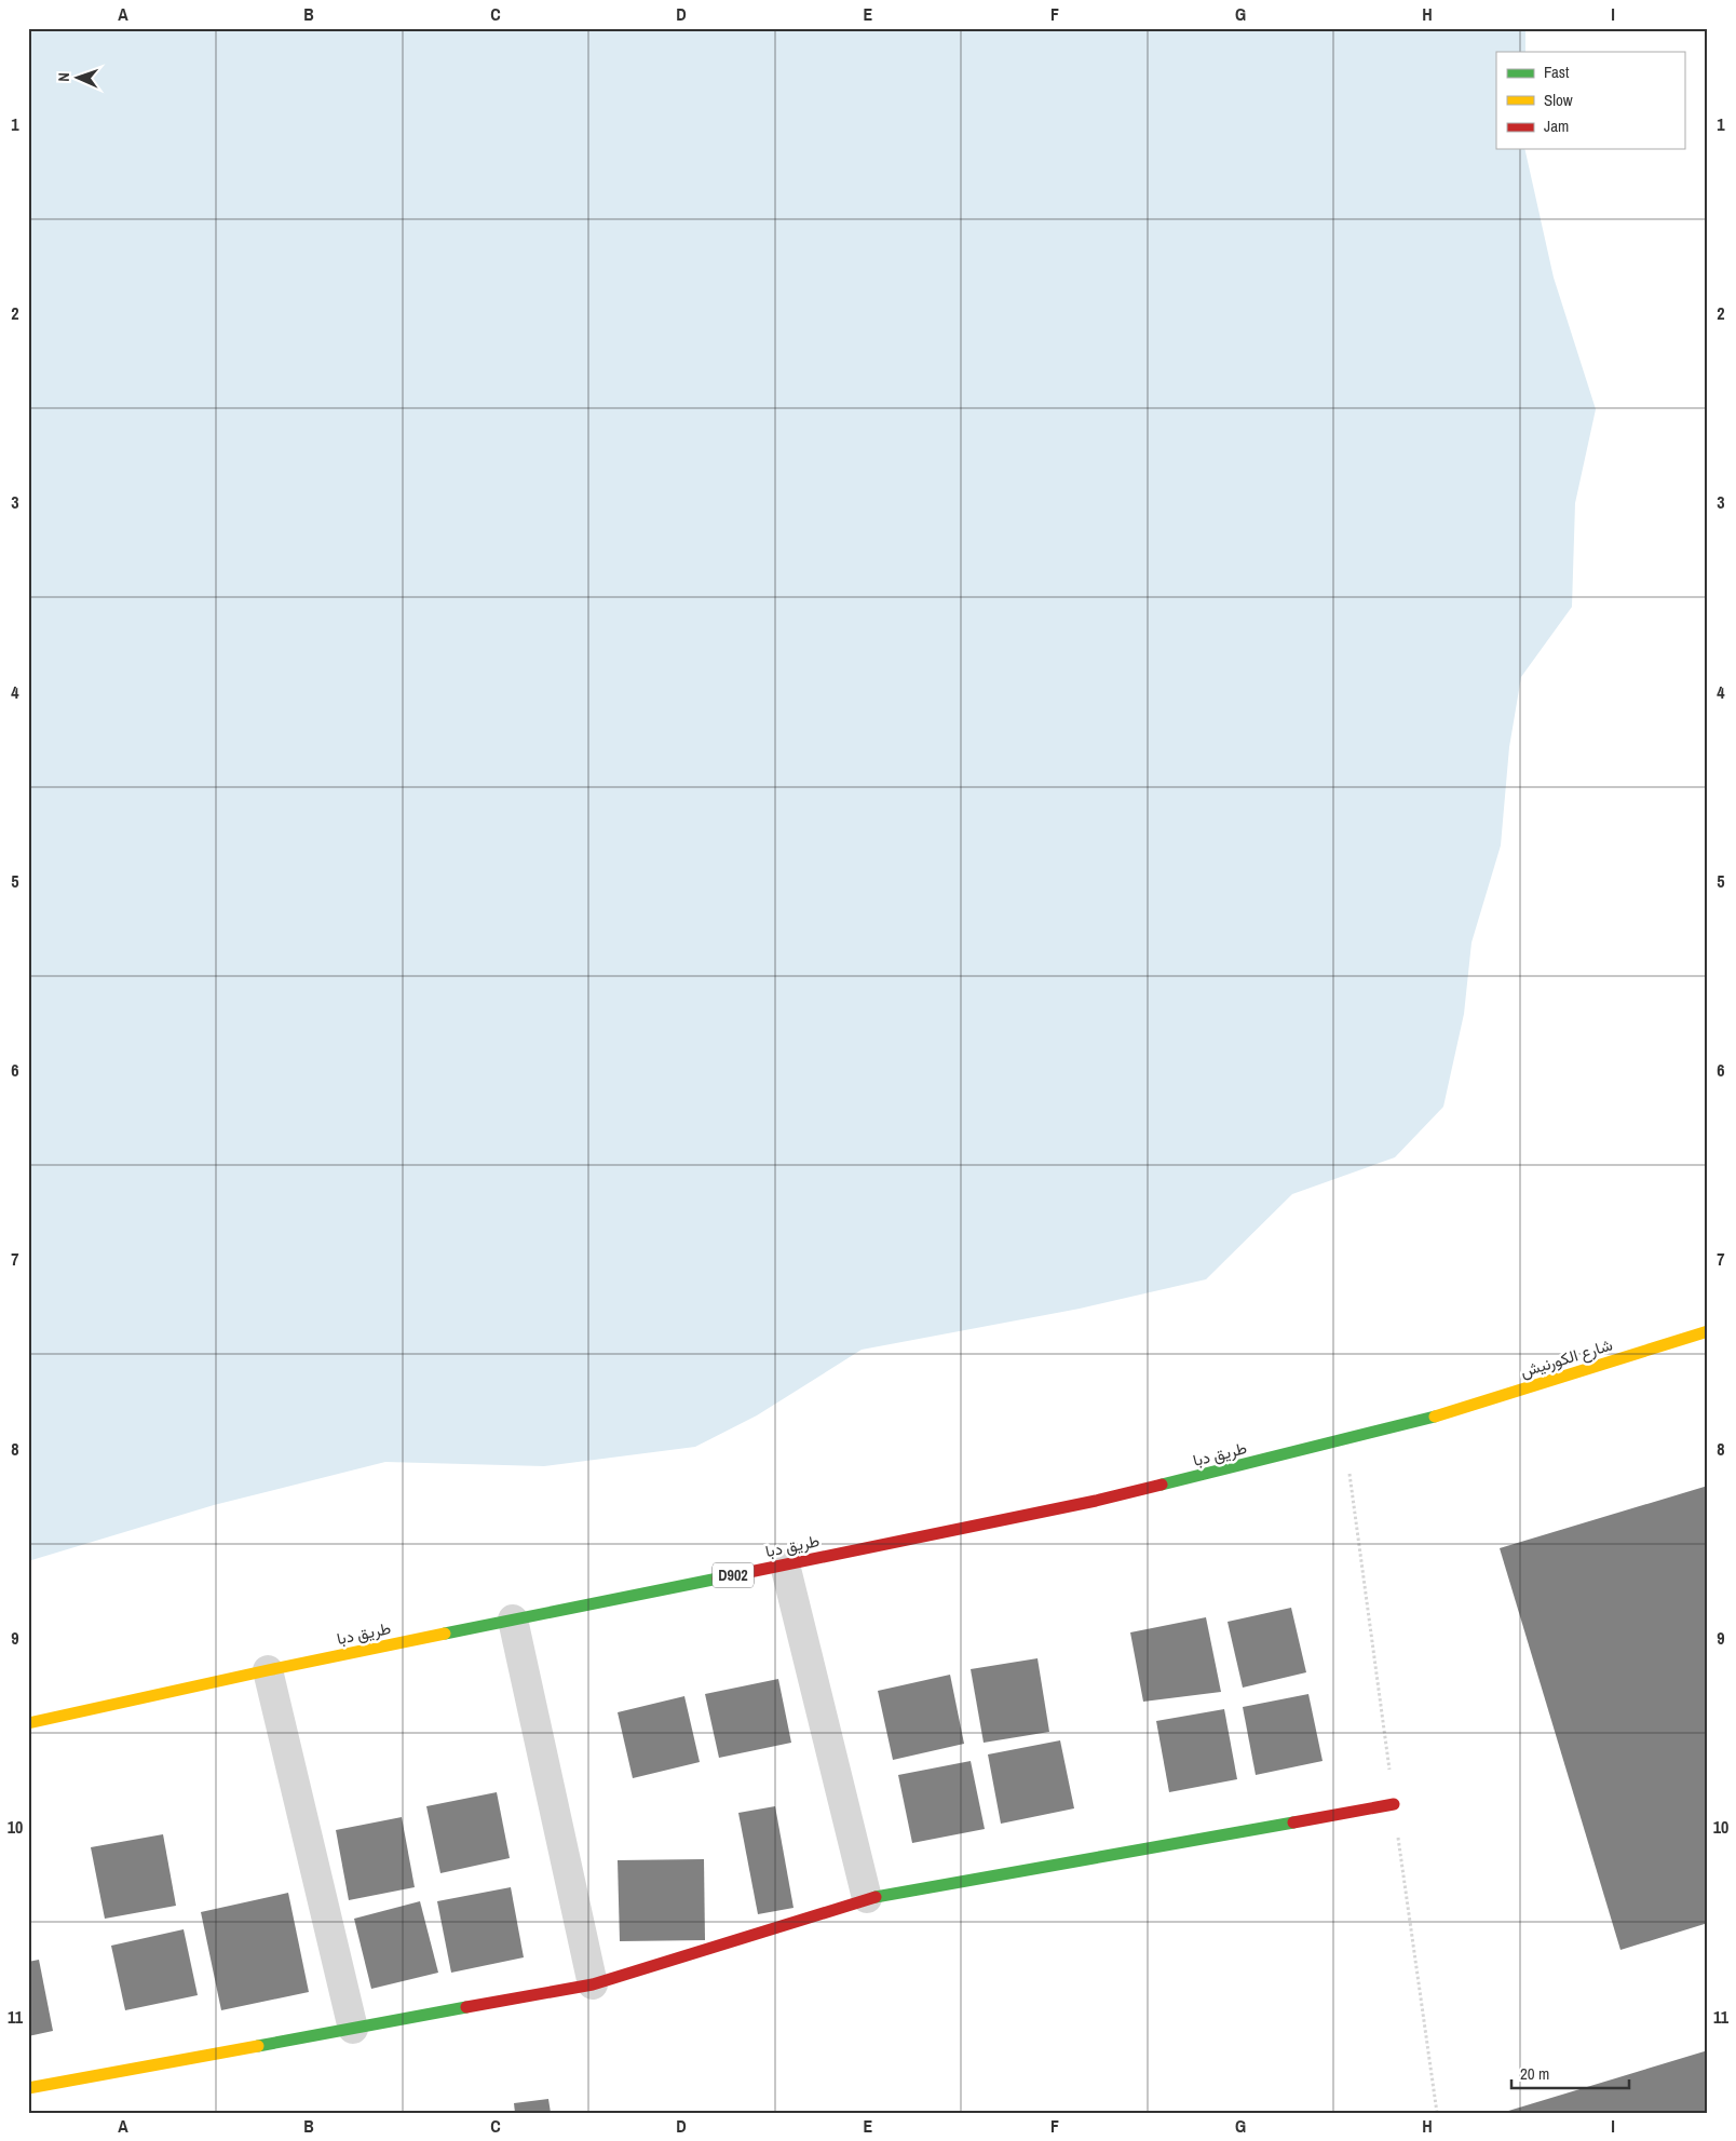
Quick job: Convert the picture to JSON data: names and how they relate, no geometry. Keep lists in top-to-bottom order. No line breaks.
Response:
{"streets":{"main road":["شارع الكورنيش","طريق دبا","D902"]},"crossings":[["شارع الكورنيش","طريق دبا"]],"legend":["Fast","Slow","Jam"],"scale_bar":"20 m","north":"left","grid":{"columns":["A","B","C","D","E","F","G","H","I"],"rows":["1","2","3","4","5","6","7","8","9","10","11"]}}
